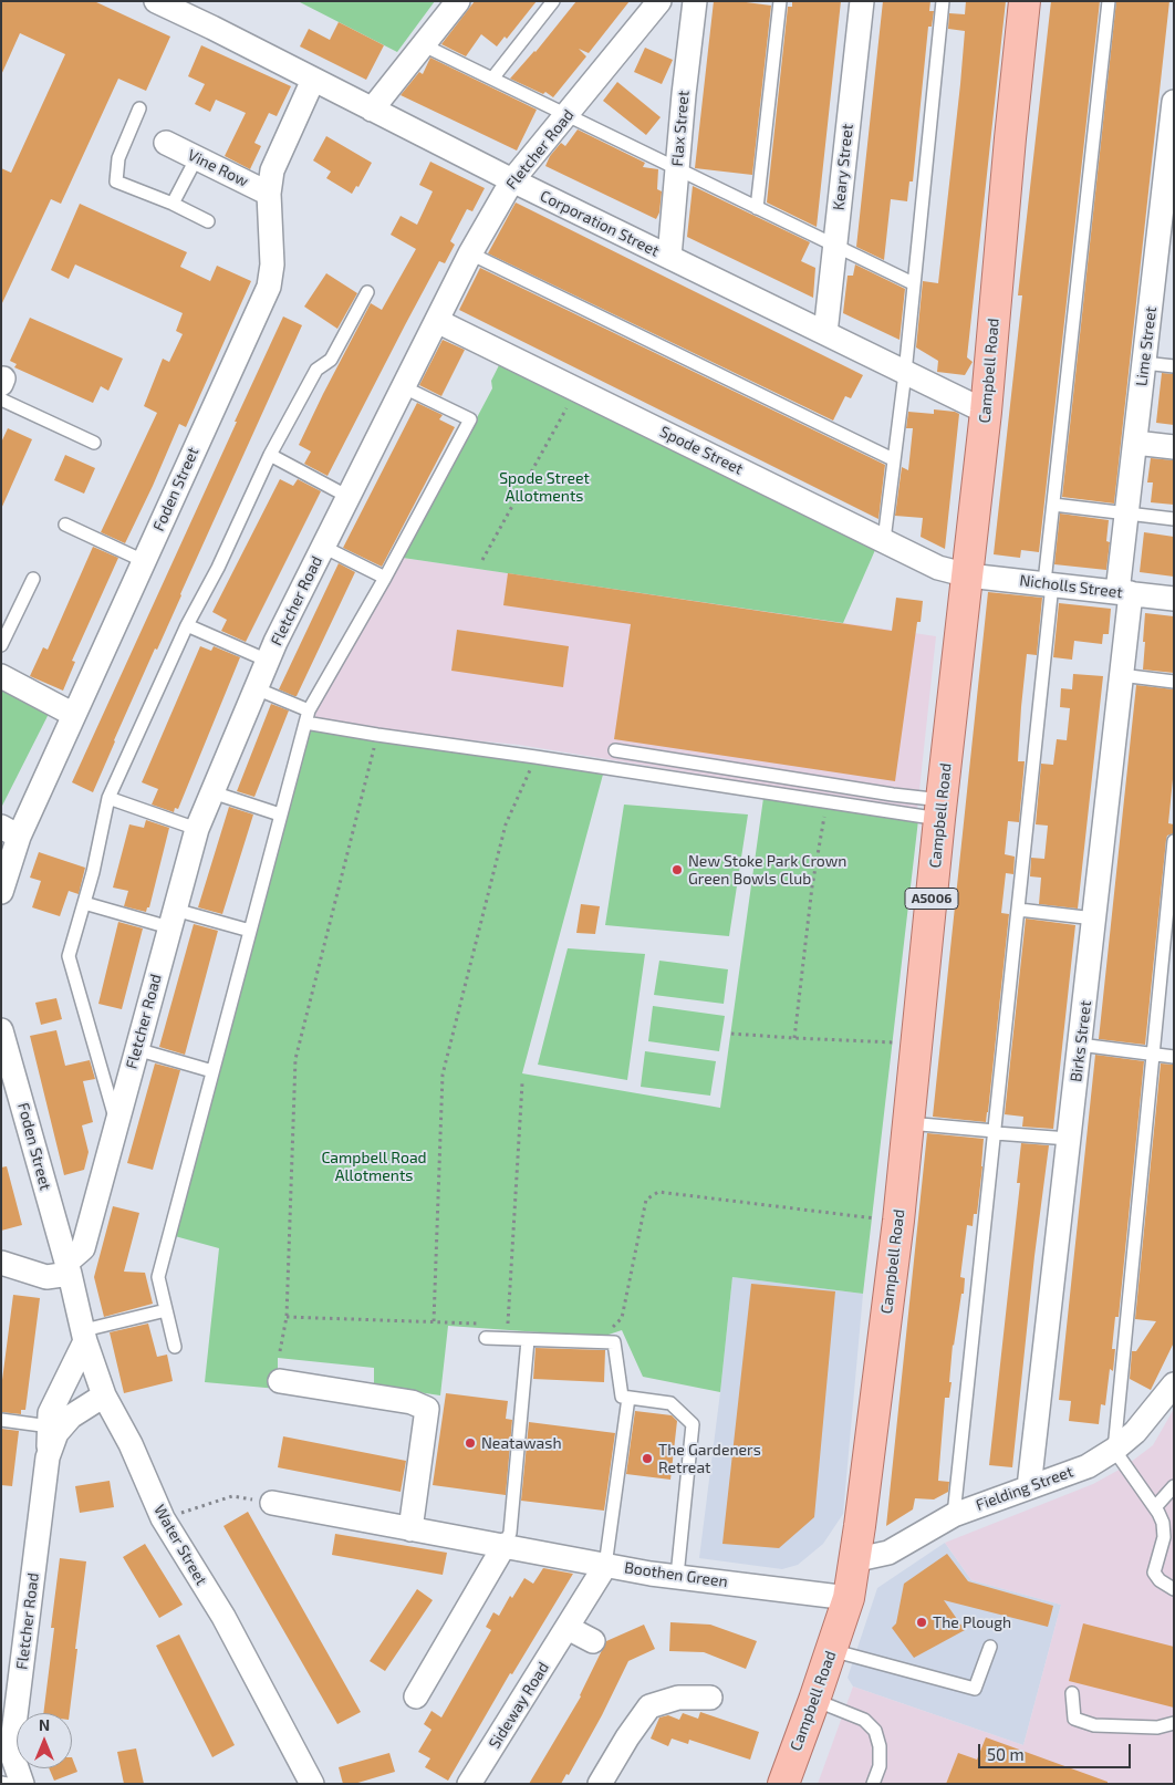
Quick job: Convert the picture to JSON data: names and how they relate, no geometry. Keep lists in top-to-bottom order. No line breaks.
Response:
{"streets":{"main road":["Campbell Road","A5006"],"street":["Flax Street","Fletcher Road","Keary Street","Vine Row","Corporation Street","Lime Street","Spode Street","Foden Street","Nicholls Street","Birks Street","Fielding Street","Water Street","Boothen Green","Sideway Road"]},"crossings":[["Flax Street","Corporation Street"],["Fletcher Road","Corporation Street"],["Fletcher Road","Spode Street"],["Fletcher Road","Foden Street"],["Fletcher Road","Water Street"],["Keary Street","Corporation Street"],["Vine Row","Foden Street"],["Corporation Street","Campbell Road"],["Corporation Street","Foden Street"],["Lime Street","Nicholls Street"],["Lime Street","Birks Street"],["Campbell Road","Spode Street"],["Campbell Road","Nicholls Street"],["Campbell Road","Fielding Street"],["Campbell Road","Boothen Green"],["Spode Street","Nicholls Street"],["Foden Street","Water Street"],["Nicholls Street","Birks Street"],["Birks Street","Fielding Street"],["Boothen Green","Sideway Road"]],"parks":["Spode Street Allotments","Campbell Road Allotments"],"places":["New Stoke Park Crown Green Bowls Club","Neatawash","The Gardeners Retreat","The Plough"],"scale_bar":"50 m","north":"top"}
